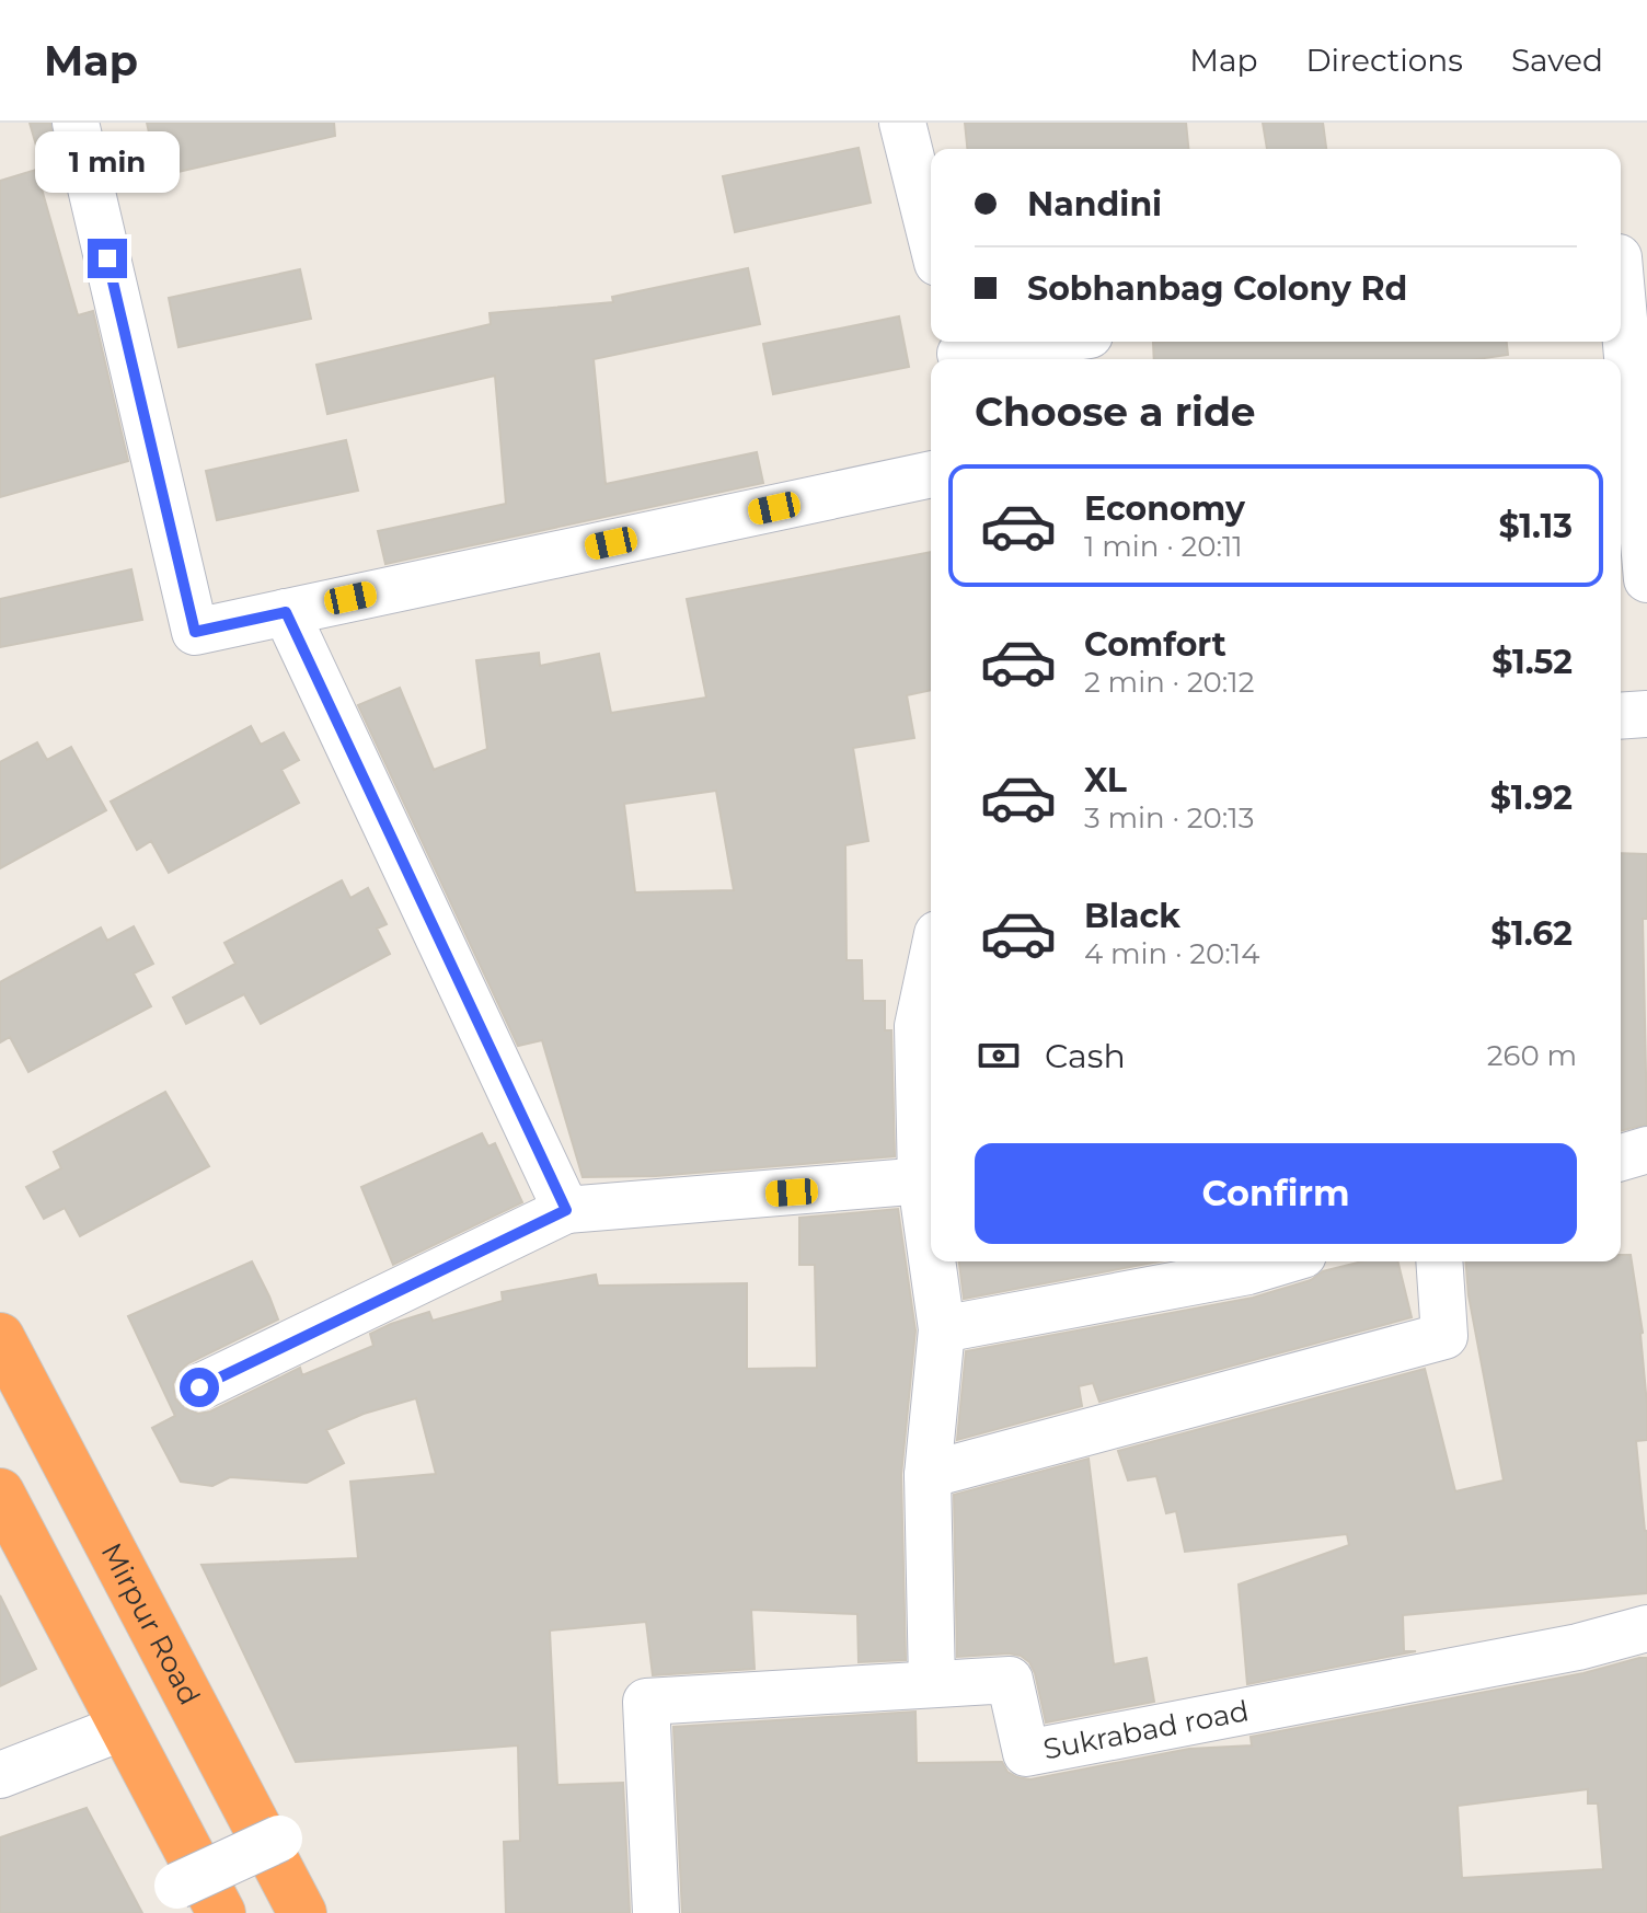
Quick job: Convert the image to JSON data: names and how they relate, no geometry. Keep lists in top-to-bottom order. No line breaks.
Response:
{"streets":{"highway":["Mirpur Road"],"street":["Sukrabad road"]},"page":{"header":"Map","nav":["Map","Directions","Saved"],"bubble":"1 min","banner":["Nandini","Sobhanbag Colony Rd"],"heading":"Choose a ride","list":[{"name":"Economy","note":"1 min · 20:11","value":"$1.13"},{"name":"Comfort","note":"2 min · 20:12","value":"$1.52"},{"name":"XL","note":"3 min · 20:13","value":"$1.92"},{"name":"Black","note":"4 min · 20:14","value":"$1.62"}],"pay":["Cash","260 m"],"buttons":"Confirm"}}
